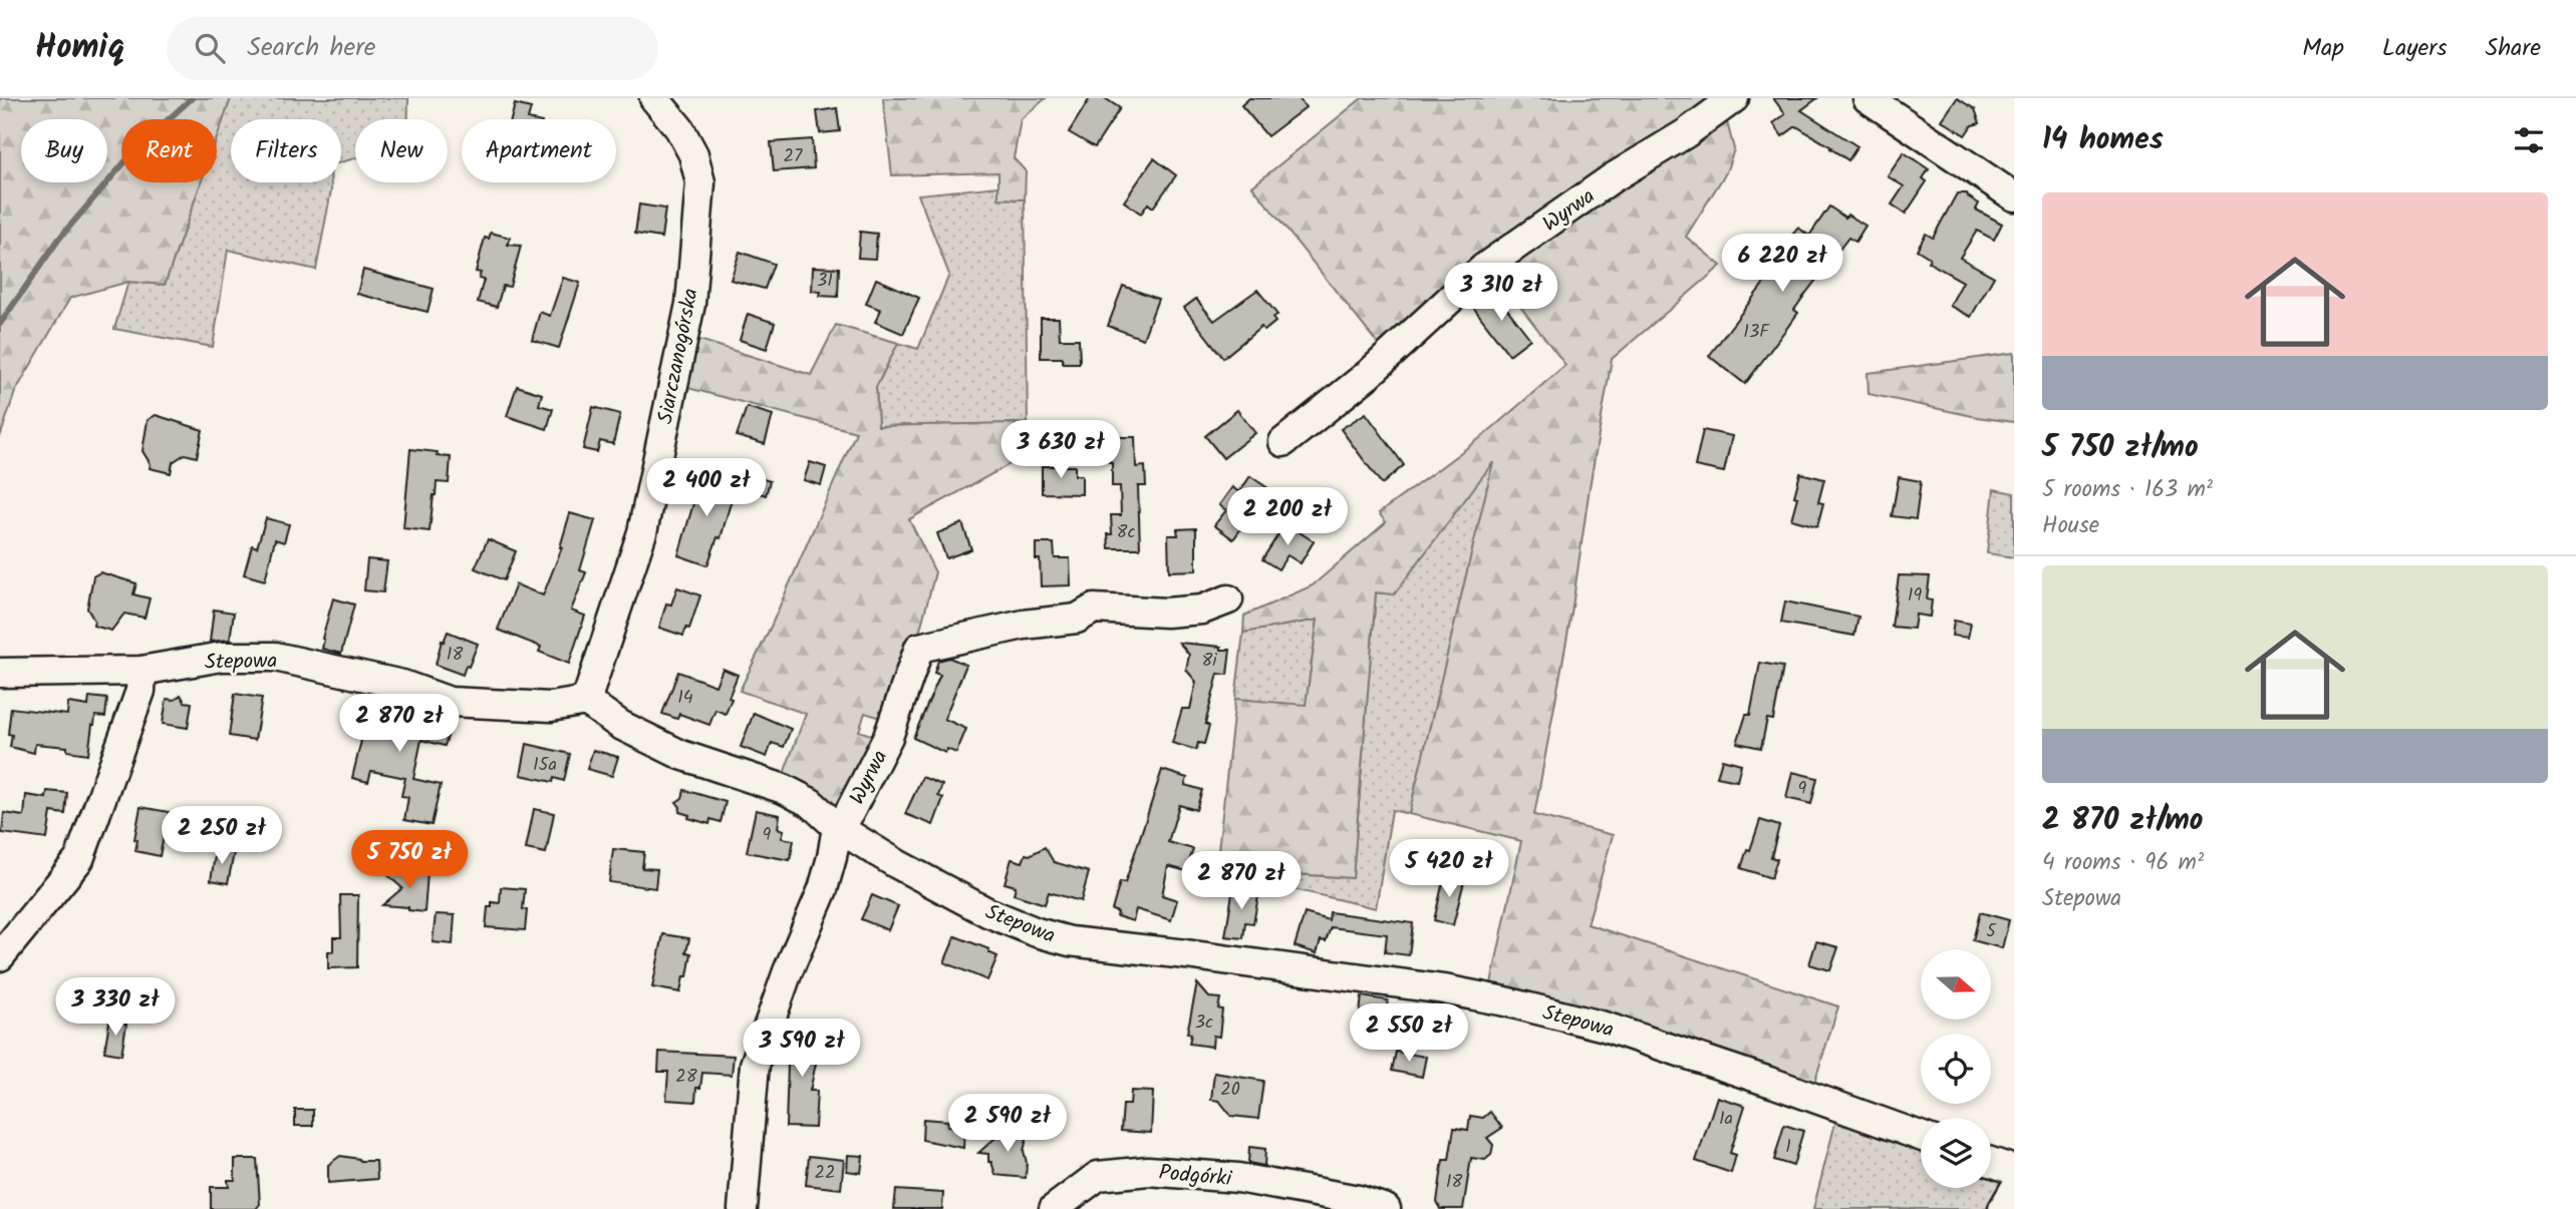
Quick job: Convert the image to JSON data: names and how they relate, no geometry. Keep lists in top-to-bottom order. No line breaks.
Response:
{"streets":{"street":["Wyrwa","Siarczanogórska","Stepowa","Podgórki"]},"crossings":[["Wyrwa","Stepowa"],["Siarczanogórska","Stepowa"]],"house_numbers":["27","31","13F","8c","19","18","8i","14","15a","9","9","5","3c","28","20","1a","1","22","18"],"north":"right","page":{"header":"Homiq","search":"Search here","nav":["Map","Layers","Share"],"heading":"14 homes","chip":["Buy","Rent","Filters","New","Apartment"],"list":[{"name":"5 750 zł/mo","note":"5 rooms · 163 m² · House"},{"name":"2 870 zł/mo","note":"4 rooms · 96 m² · Stepowa"}],"price":["6 220 zł","3 310 zł","3 630 zł","2 400 zł","2 200 zł","2 870 zł","2 250 zł","5 750 zł","5 420 zł","2 870 zł","3 330 zł","2 550 zł","3 590 zł","2 590 zł"]}}
